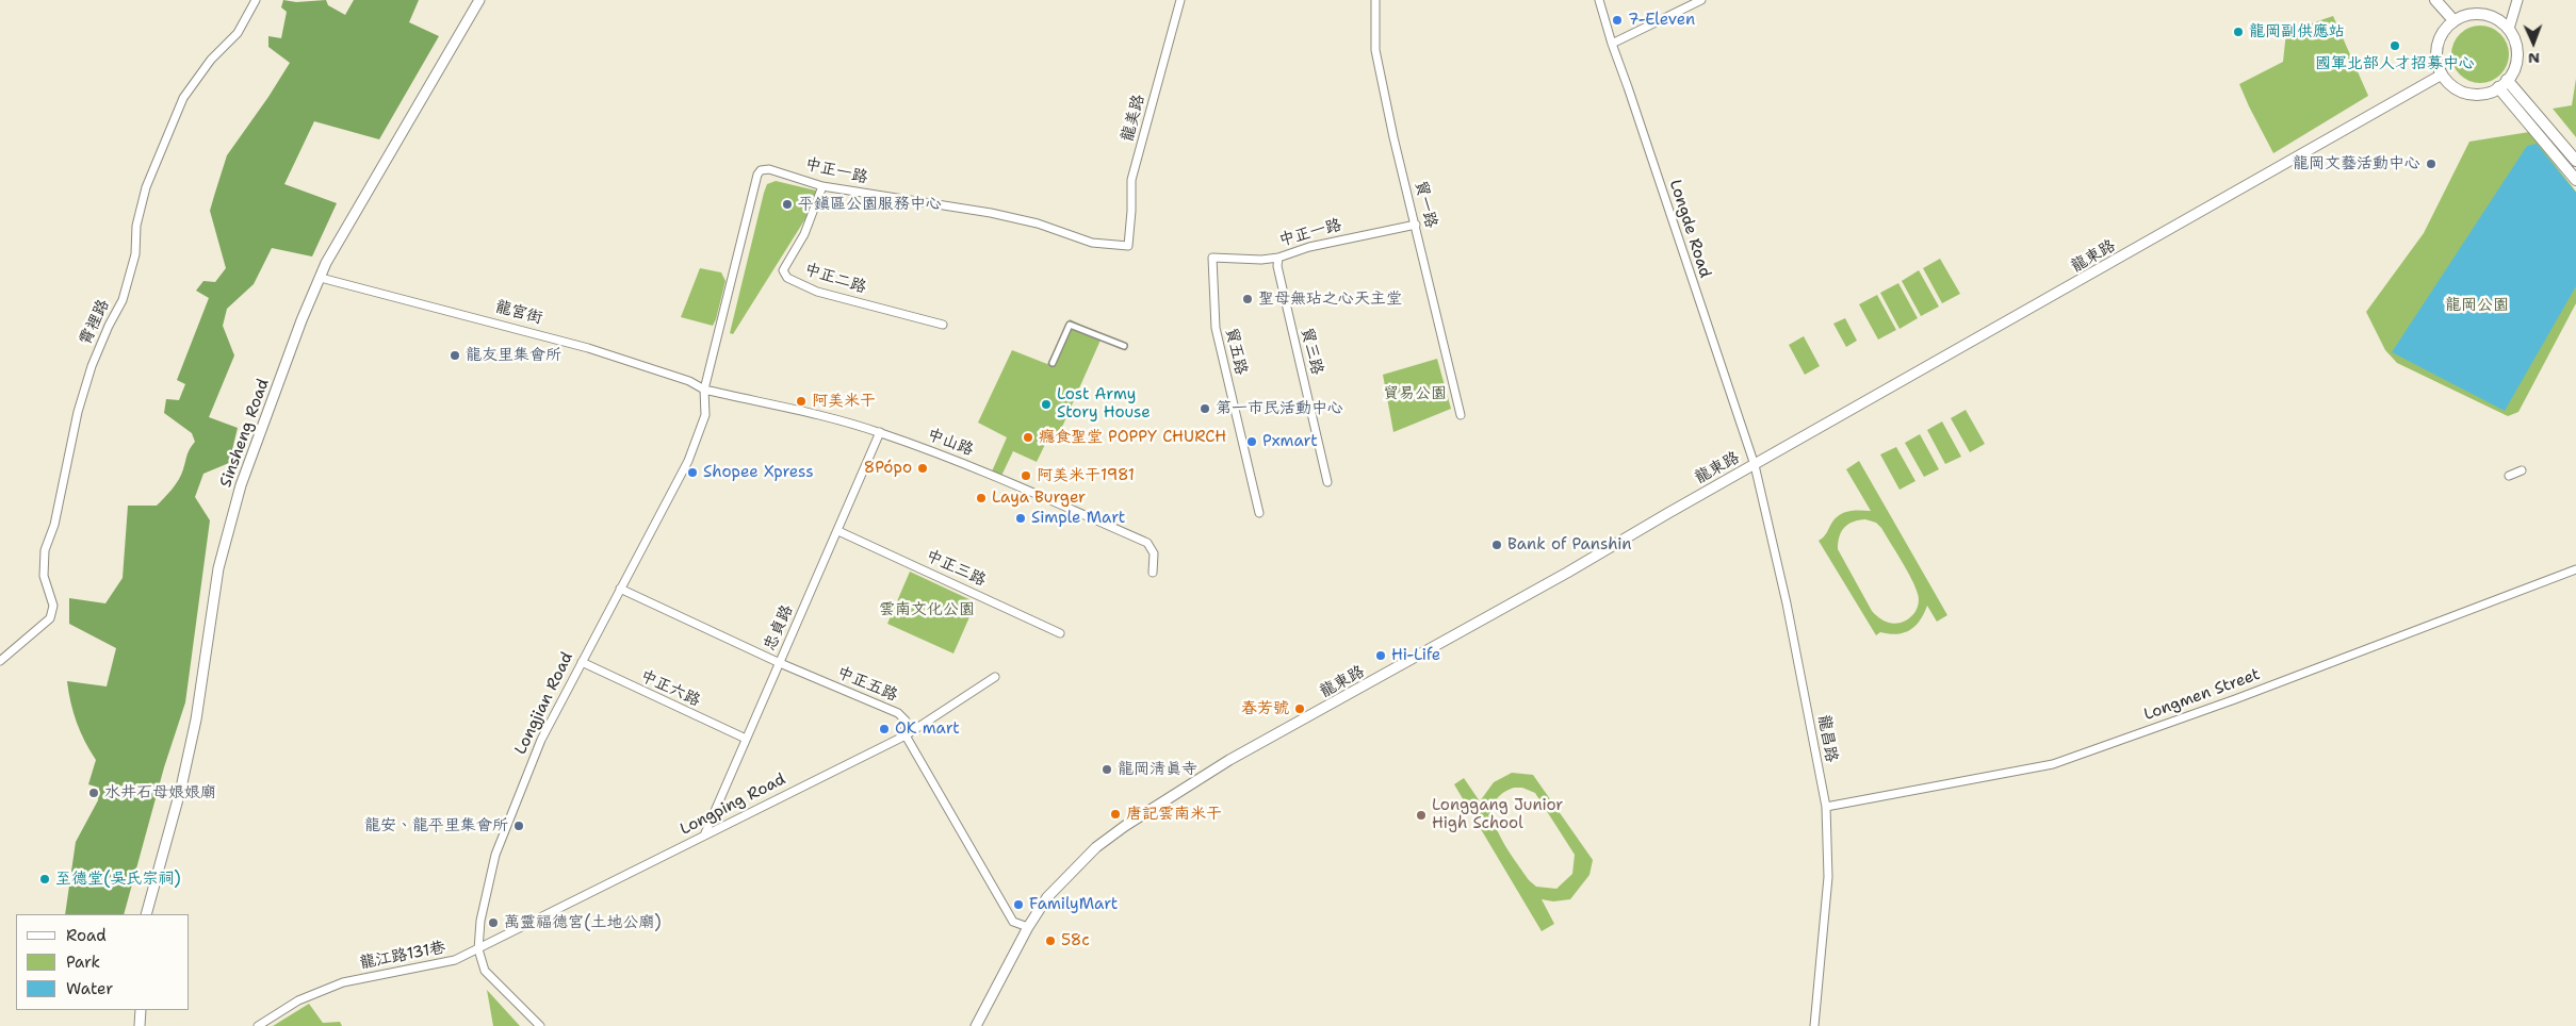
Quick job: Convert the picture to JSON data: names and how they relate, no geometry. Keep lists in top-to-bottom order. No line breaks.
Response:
{"streets":{"street":["龍美路","中正一路","貿一路","Longde Road","龍東路","中正二路","龍宮街","霄裡路","貿五路","貿三路","Sinsheng Road","中山路","中正三路","忠貞路","中正五路","中正六路","Longmen Street","Longjian Road","龍昌路","Longping Road","龍江路131巷"]},"crossings":[["龍美路","中正一路"],["中正一路","貿一路"],["中正一路","中正二路"],["中正一路","龍宮街"],["中正一路","貿五路"],["中正一路","貿三路"],["中正一路","中山路"],["中正一路","Longjian Road"],["Longde Road","龍東路"],["Longde Road","龍昌路"],["龍東路","中正五路"],["龍東路","龍昌路"],["龍宮街","Sinsheng Road"],["龍宮街","中山路"],["龍宮街","Longjian Road"],["中山路","忠貞路"],["中山路","Longjian Road"],["中正三路","忠貞路"],["忠貞路","中正五路"],["忠貞路","中正六路"],["忠貞路","Longping Road"],["中正五路","Longjian Road"],["中正五路","Longping Road"],["中正六路","Longjian Road"],["Longmen Street","龍昌路"],["Longjian Road","Longping Road"],["Longjian Road","龍江路131巷"],["Longping Road","龍江路131巷"]],"parks":["龍岡公園","貿易公園","雲南文化公園"],"places":["7-Eleven","龍岡副供應站","國軍北部人才招募中心","龍岡文藝活動中心","平鎮區公園服務中心","聖母無玷之心天主堂","龍友里集會所","阿美米干","Lost Army Story House","第一市民活動中心","癮食聖堂 POPPY CHURCH","Pxmart","8Pópo","Shopee Xpress","阿美米干1981","Laya Burger","Simple Mart","Bank of Panshin","Hi-Life","春芳號","OK mart","龍岡清真寺","水井石母娘娘廟","唐記雲南米干","Longgang Junior High School","龍安、龍平里集會所","至德堂(吳氏宗祠)","FamilyMart","萬靈福德宮(土地公廟)","58c"],"legend":["Road","Park","Water"],"north":"bottom"}
